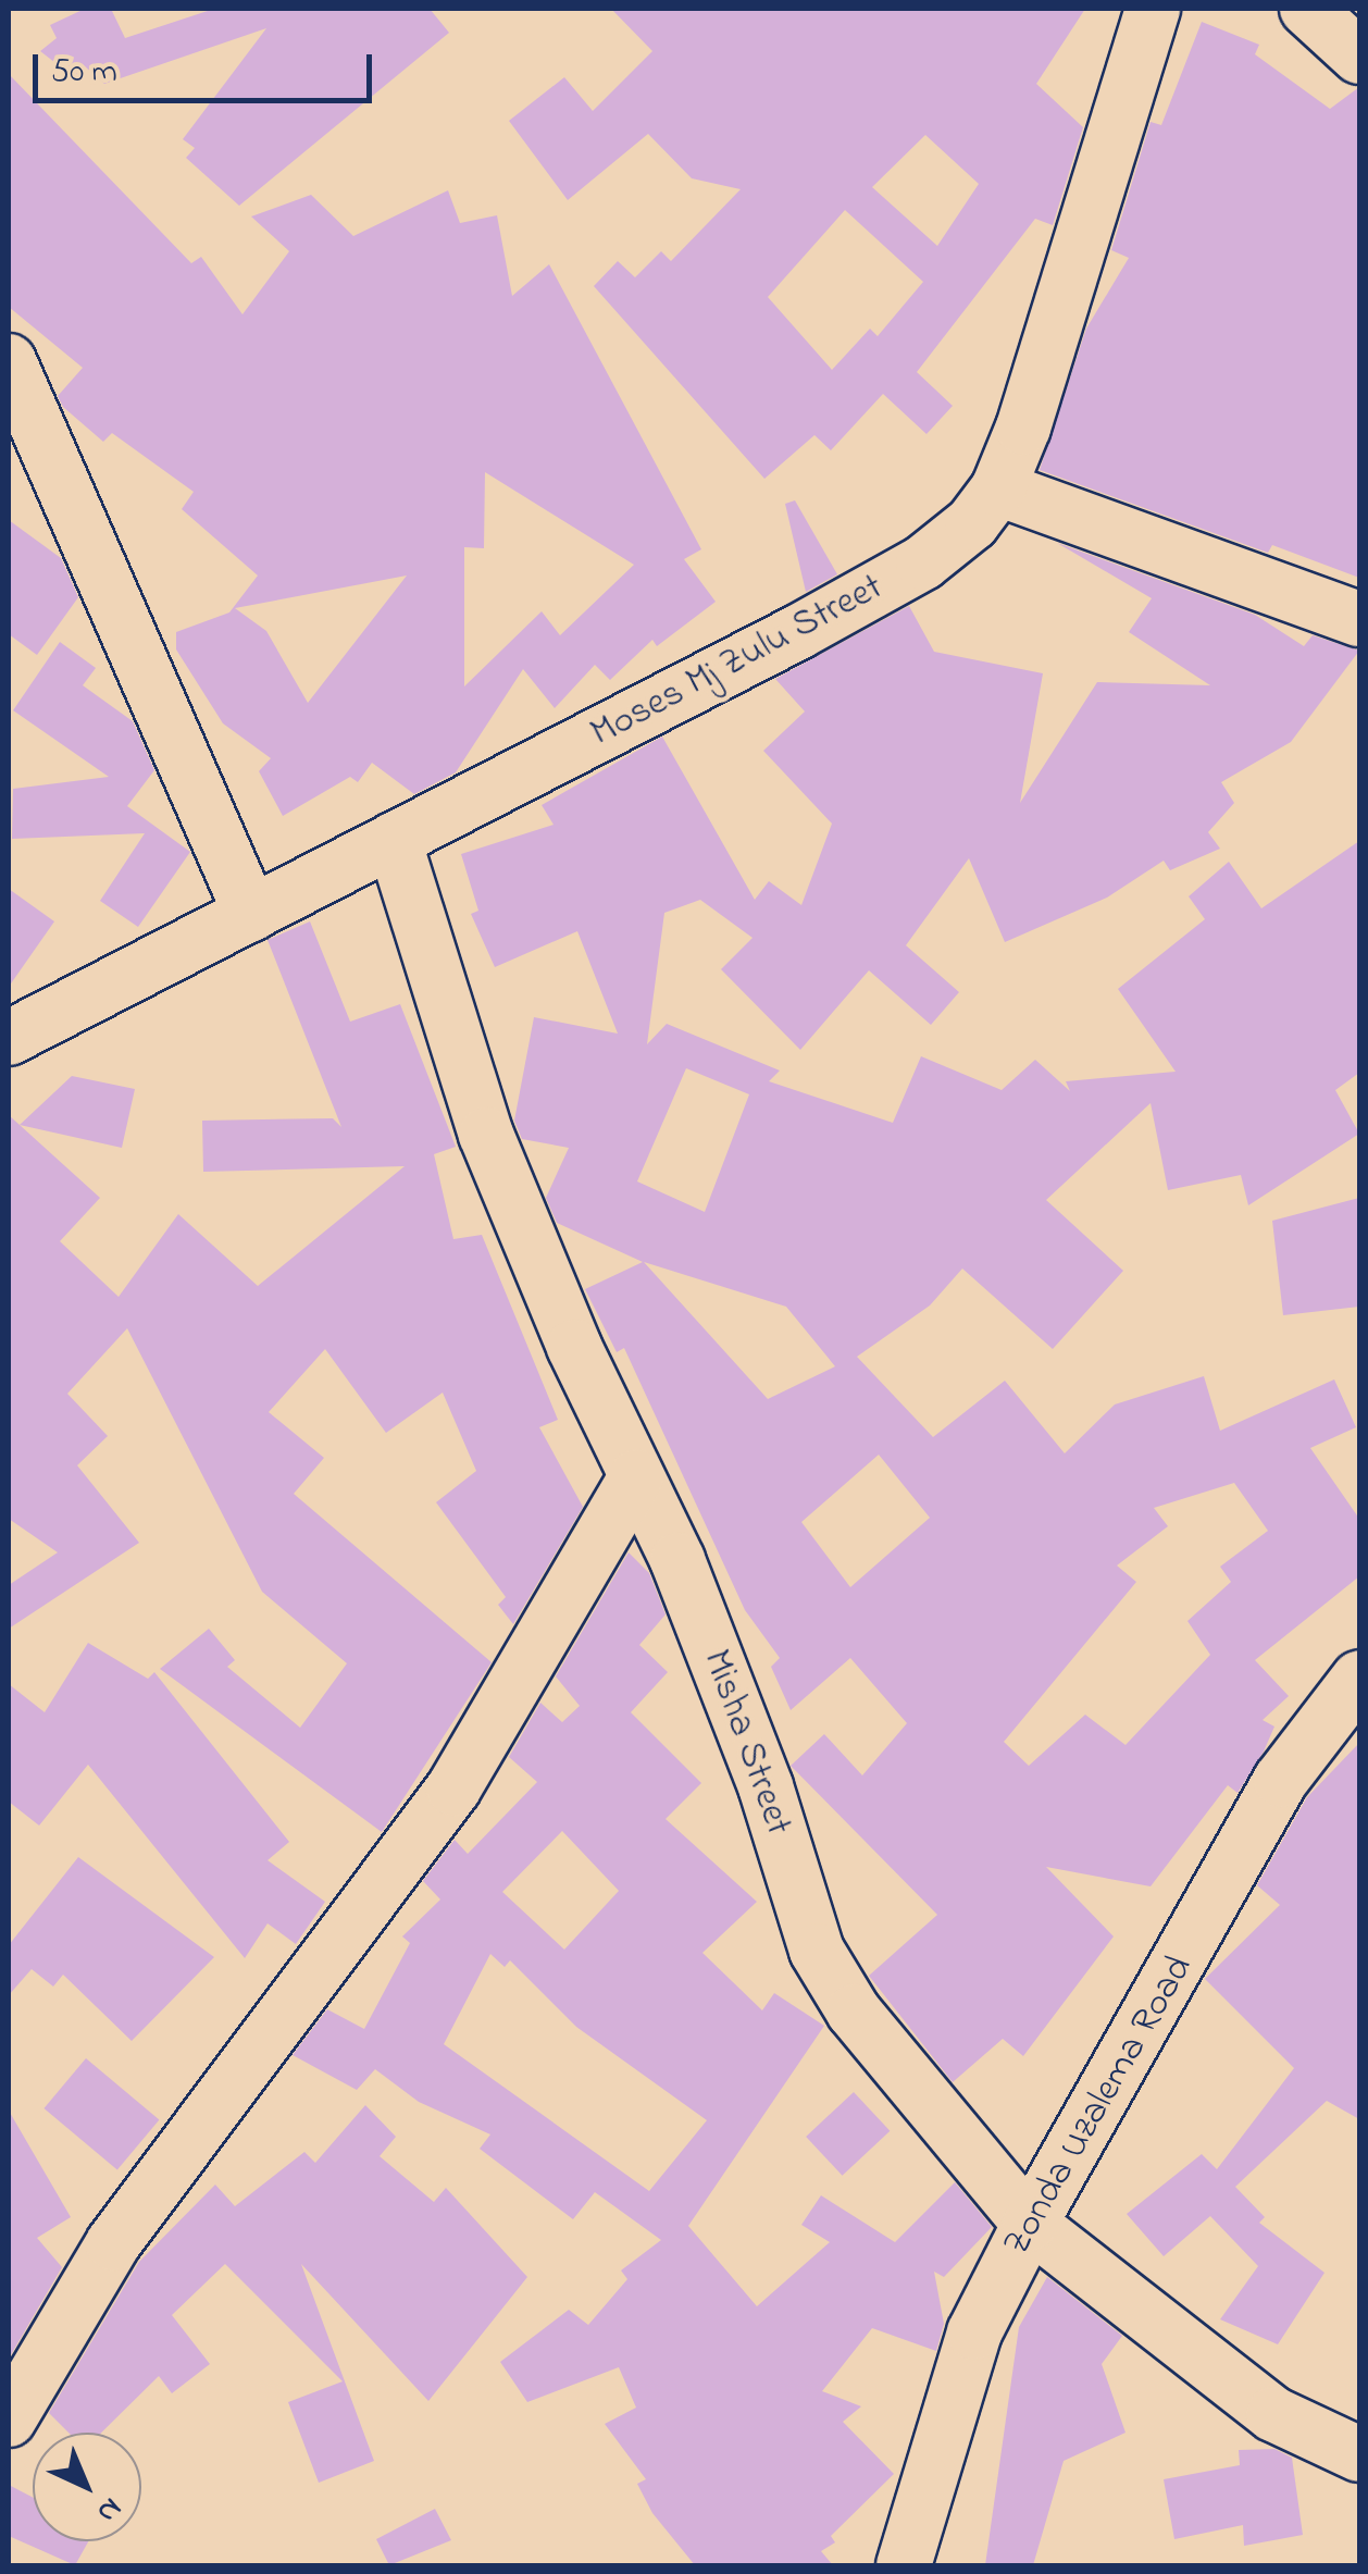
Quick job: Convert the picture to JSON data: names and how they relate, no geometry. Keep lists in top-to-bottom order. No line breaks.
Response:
{"streets":{"street":["Moses Mj Zulu Street","Misha Street","Zonda Uzalema Road"]},"crossings":[["Moses Mj Zulu Street","Misha Street"],["Misha Street","Zonda Uzalema Road"]],"scale_bar":"50 m","north":"bottom right"}
